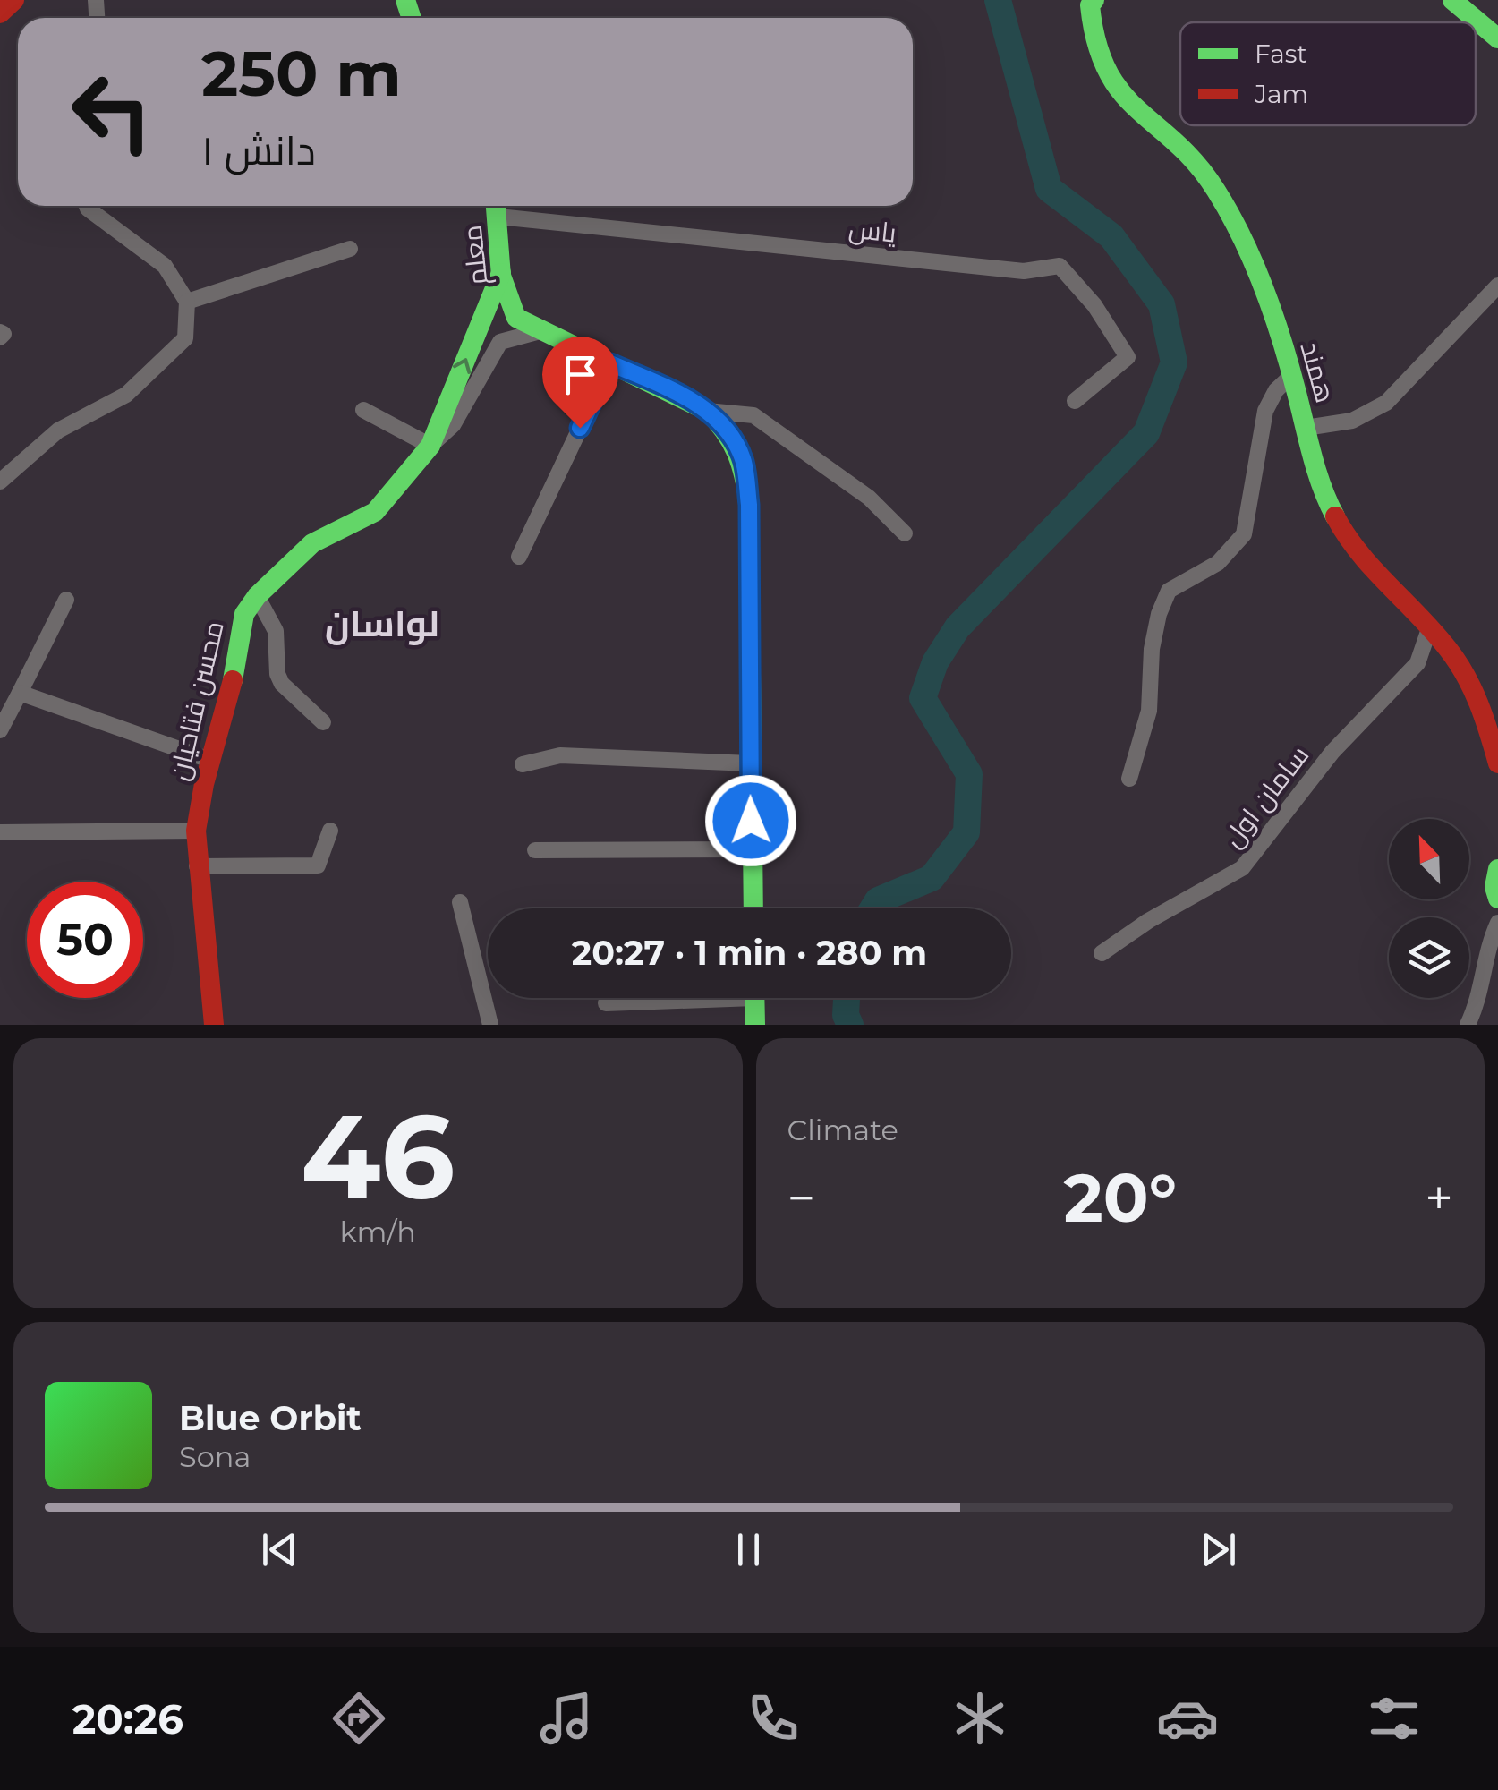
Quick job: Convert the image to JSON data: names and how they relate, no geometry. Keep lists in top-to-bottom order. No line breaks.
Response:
{"streets":{"street":["یاس","معلم","همند","محسن فتاحیان","سامان اول"]},"crossings":[["یاس","معلم"],["معلم","محسن فتاحیان"],["همند","سامان اول"]],"districts":["لواسان"],"legend":["Fast","Jam"],"north":"top left","page":{"turn":["250 m","دانش ۱"],"limit":"50","trip":"20:27 · 1 min · 280 m","tile":[["46","km/h"],"Climate"],"heat":["−","20°","+"],"song":["Blue Orbit","Sona"],"tabs":"20:26"}}
